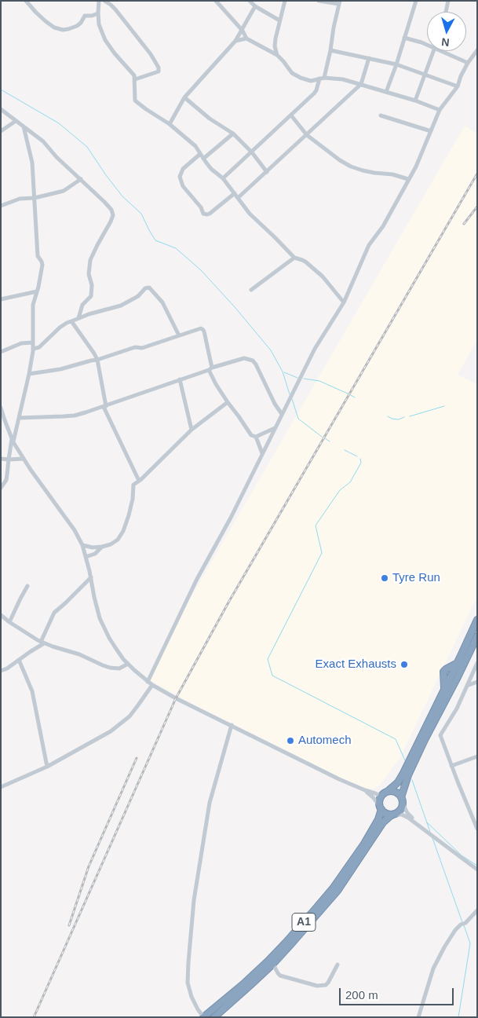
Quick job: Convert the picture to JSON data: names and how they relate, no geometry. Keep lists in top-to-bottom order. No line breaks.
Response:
{"streets":{"highway":["A1"]},"places":["Tyre Run","Exact Exhausts","Automech"],"scale_bar":"200 m","north":"bottom"}
